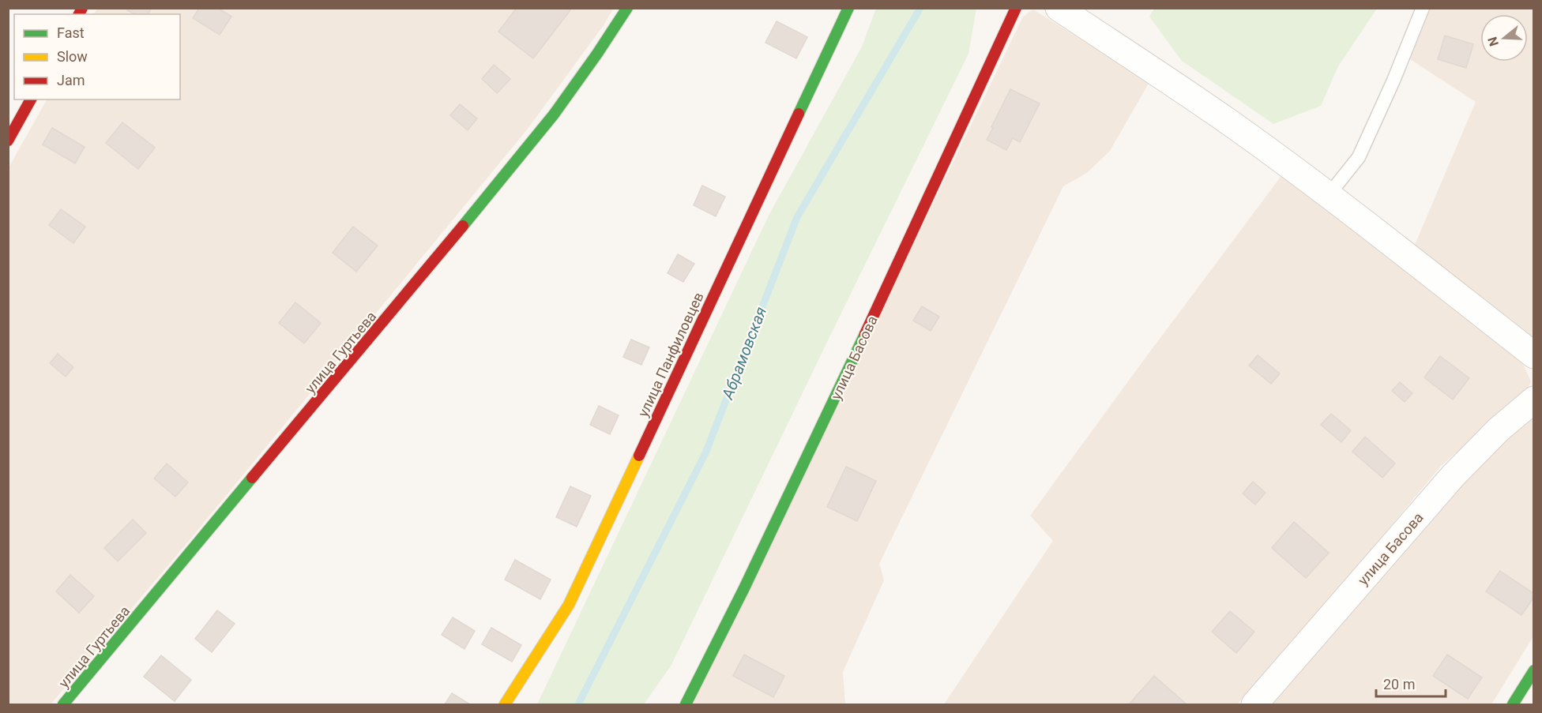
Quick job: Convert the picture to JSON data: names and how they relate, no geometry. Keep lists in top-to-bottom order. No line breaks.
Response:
{"streets":{"street":["улица Гуртьева","улица Панфиловцев","улица Басова"]},"water":["Абрамовская"],"legend":["Fast","Slow","Jam"],"scale_bar":"20 m","north":"left"}
